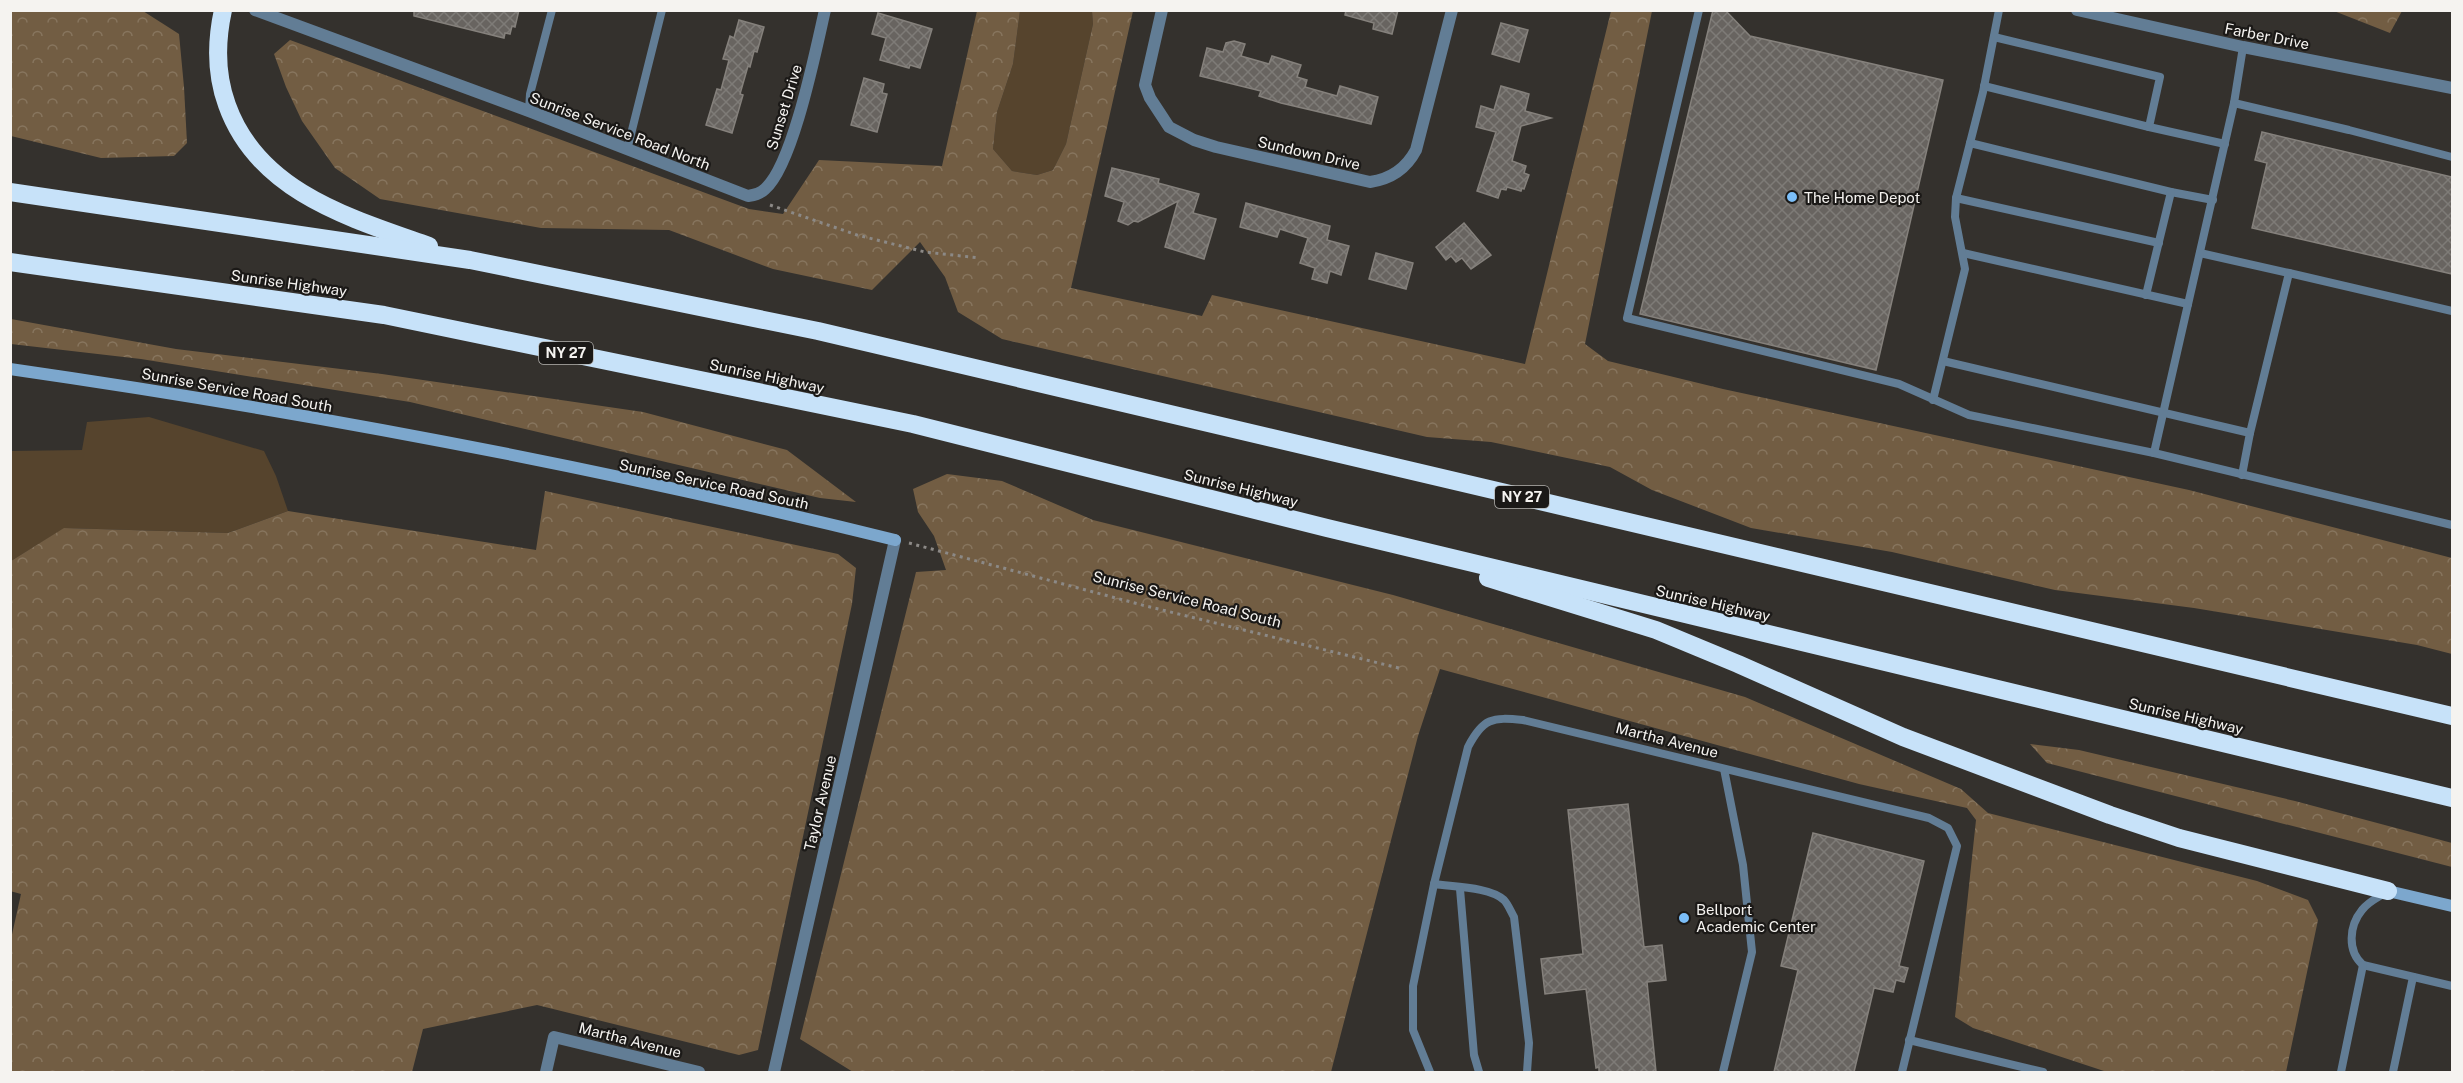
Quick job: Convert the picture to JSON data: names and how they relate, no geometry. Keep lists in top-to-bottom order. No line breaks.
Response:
{"streets":{"highway":["Sunrise Highway","NY 27"],"street":["Farber Drive","Sunset Drive","Sunrise Service Road North","Sundown Drive","Sunrise Service Road South","Martha Avenue","Taylor Avenue"]},"crossings":[["Sunset Drive","Sunrise Service Road North"],["Sunrise Service Road South","Taylor Avenue"]],"places":["The Home Depot","Bellport Academic Center"]}
